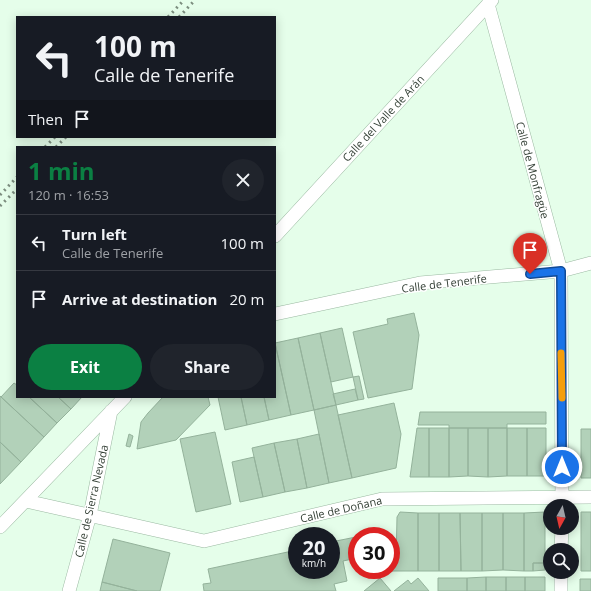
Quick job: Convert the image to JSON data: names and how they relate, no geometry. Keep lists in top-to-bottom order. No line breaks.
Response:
{"streets":{"street":["Calle del Valle de Arán","Calle de Monfragüe","Calle de Tenerife","Calle de Sierra Nevada","Calle de Doñana"]},"crossings":[["Calle del Valle de Arán","Calle de Monfragüe"],["Calle de Monfragüe","Calle de Tenerife"],["Calle de Sierra Nevada","Calle de Doñana"]],"north":"bottom","page":{"turn":["100 m","Calle de Tenerife"],"then":"Then","heading":["1 min","120 m · 16:53"],"list":[{"name":"Turn left","note":"Calle de Tenerife","value":"100 m"},{"name":"Arrive at destination","value":"20 m"}],"buttons":["Exit","Share"],"speed":"20 km/h","limit":"30"}}
